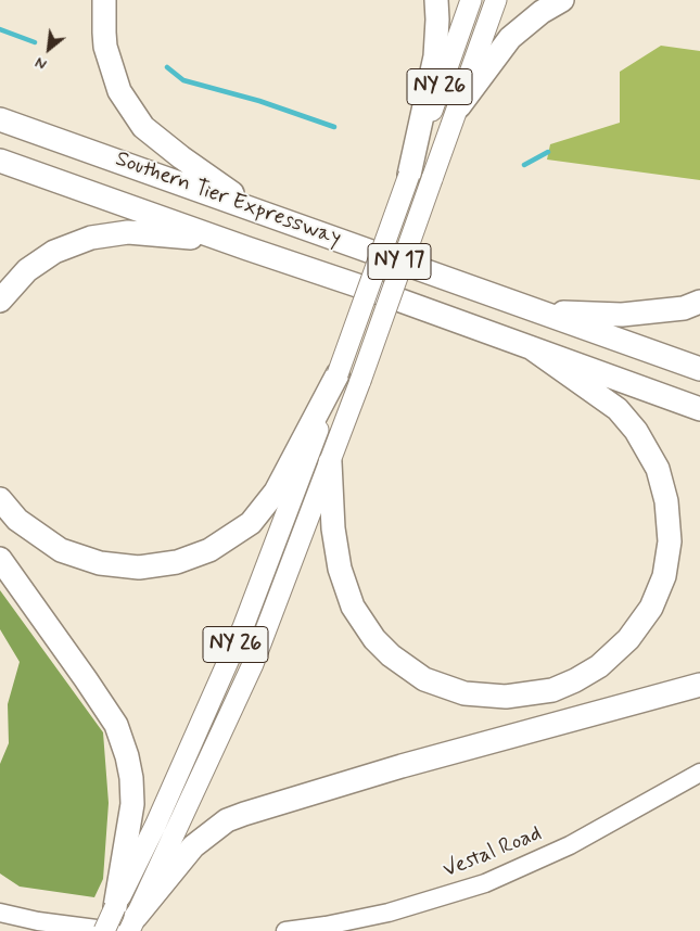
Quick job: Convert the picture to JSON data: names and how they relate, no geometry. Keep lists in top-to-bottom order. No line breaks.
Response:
{"streets":{"highway":["Southern Tier Expressway","NY 17"],"main road":["NY 26"],"street":["Vestal Road"]},"north":"bottom left"}
